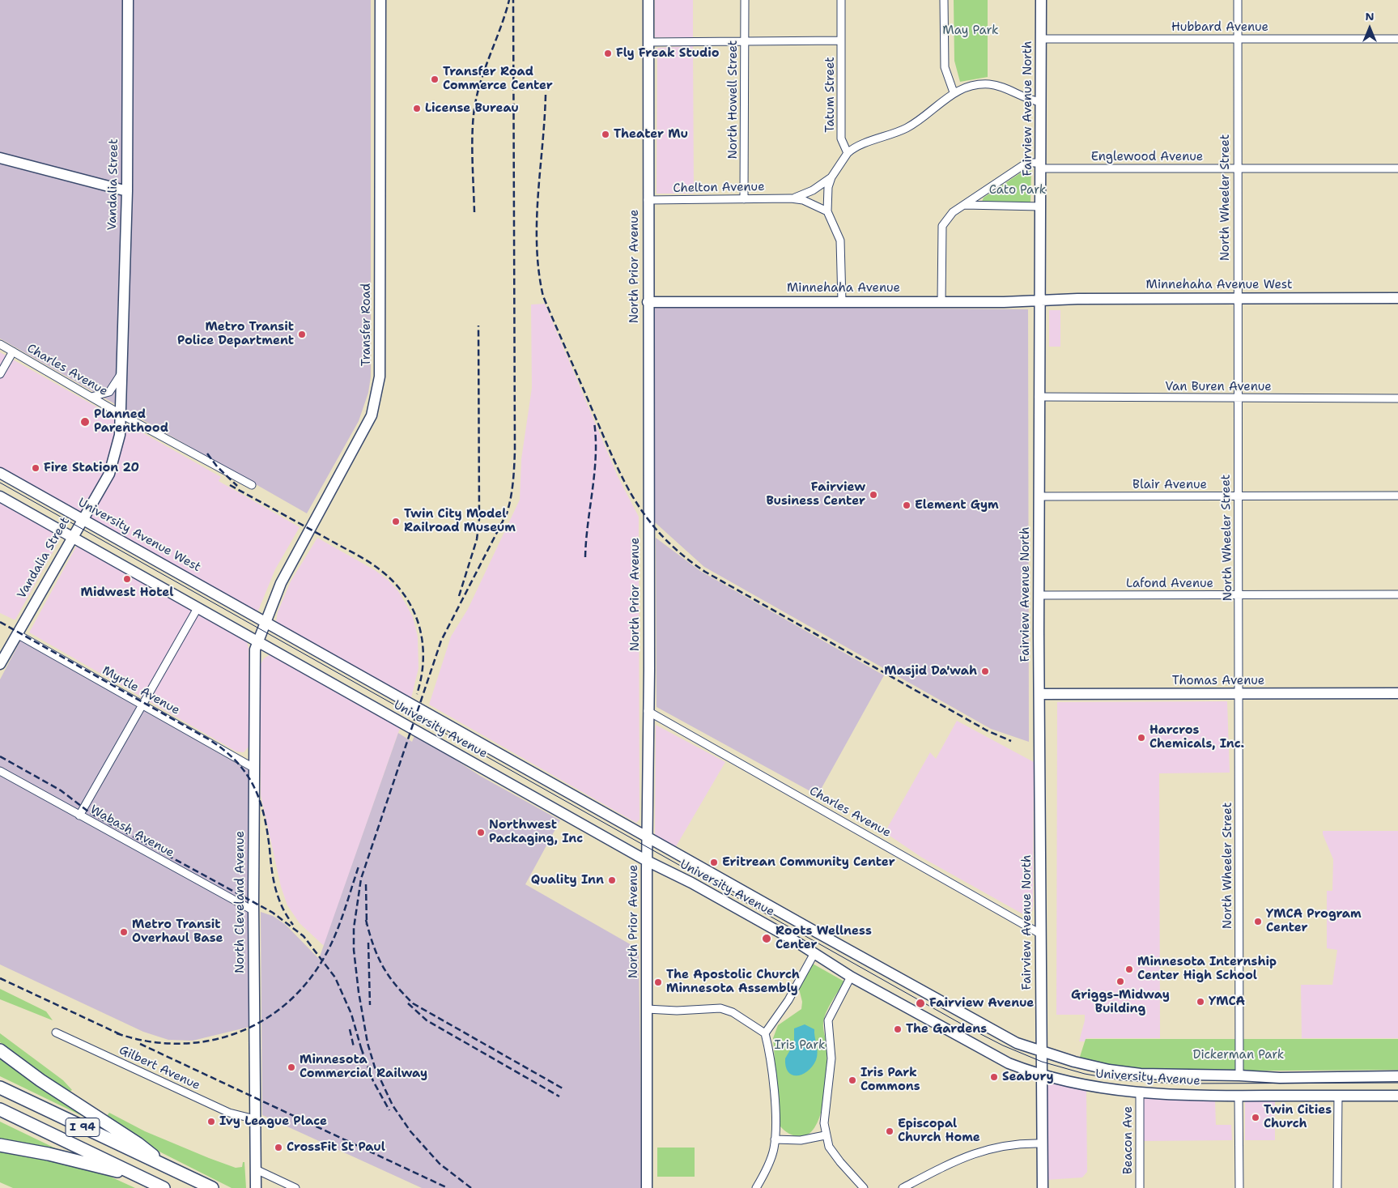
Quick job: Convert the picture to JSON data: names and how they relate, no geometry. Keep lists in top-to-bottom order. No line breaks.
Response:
{"streets":{"highway":["I 94"],"street":["Hubbard Avenue","Tatum Street","North Howell Street","Fairview Avenue North","Englewood Avenue","Vandalia Street","Chelton Avenue","North Wheeler Street","North Prior Avenue","Minnehaha Avenue West","Minnehaha Avenue","Transfer Road","Charles Avenue","Van Buren Avenue","Blair Avenue","University Avenue West","Lafond Avenue","Thomas Avenue","Myrtle Avenue","University Avenue","Wabash Avenue","North Cleveland Avenue","Gilbert Avenue","Beacon Ave"]},"crossings":[["Hubbard Avenue","Fairview Avenue North"],["Hubbard Avenue","North Wheeler Street"],["North Howell Street","Chelton Avenue"],["Fairview Avenue North","Englewood Avenue"],["Fairview Avenue North","Minnehaha Avenue West"],["Fairview Avenue North","Minnehaha Avenue"],["Fairview Avenue North","Charles Avenue"],["Fairview Avenue North","Van Buren Avenue"],["Fairview Avenue North","Blair Avenue"],["Fairview Avenue North","Lafond Avenue"],["Fairview Avenue North","Thomas Avenue"],["Fairview Avenue North","University Avenue"],["Englewood Avenue","North Wheeler Street"],["Englewood Avenue","Minnehaha Avenue"],["Vandalia Street","Charles Avenue"],["Vandalia Street","University Avenue West"],["Vandalia Street","Myrtle Avenue"],["Chelton Avenue","North Prior Avenue"],["North Wheeler Street","Minnehaha Avenue West"],["North Wheeler Street","Van Buren Avenue"],["North Wheeler Street","Blair Avenue"],["North Wheeler Street","Lafond Avenue"],["North Wheeler Street","Thomas Avenue"],["North Wheeler Street","University Avenue"],["North Prior Avenue","Minnehaha Avenue"],["North Prior Avenue","Charles Avenue"],["North Prior Avenue","University Avenue"],["Minnehaha Avenue West","Minnehaha Avenue"],["Transfer Road","University Avenue West"],["Transfer Road","University Avenue"],["Transfer Road","North Cleveland Avenue"],["University Avenue West","University Avenue"],["University Avenue West","North Cleveland Avenue"],["Myrtle Avenue","North Cleveland Avenue"],["University Avenue","North Cleveland Avenue"],["University Avenue","Beacon Ave"],["Wabash Avenue","North Cleveland Avenue"],["North Cleveland Avenue","Gilbert Avenue"]],"parks":["May Park","Cato Park","Iris Park","Dickerman Park"],"places":["Fly Freak Studio","Transfer Road Commerce Center","License Bureau","Theater Mu","Metro Transit Police Department","Planned Parenthood","Fire Station 20","Fairview Business Center","Element Gym","Twin City Model Railroad Museum","Midwest Hotel","Masjid Da'wah","Harcros Chemicals, Inc.","Northwest Packaging, Inc","Eritrean Community Center","Quality Inn","YMCA Program Center","Metro Transit Overhaul Base","Roots Wellness Center","Minnesota Internship Center High School","Griggs-Midway Building","The Apostolic Church Minnesota Assembly","YMCA","Fairview Avenue","The Gardens","Minnesota Commercial Railway","Seabury","Iris Park Commons","Twin Cities Church","Ivy League Place","Episcopal Church Home","CrossFit St Paul"],"north":"top"}
